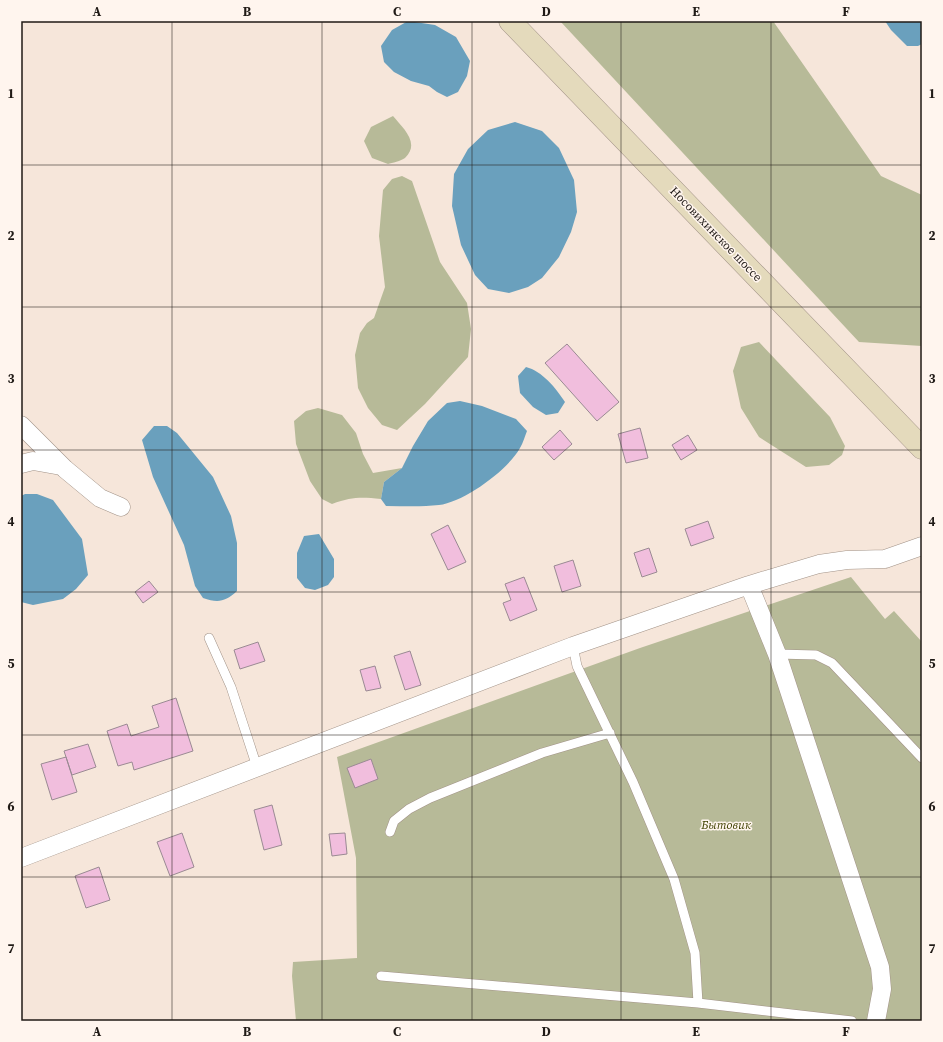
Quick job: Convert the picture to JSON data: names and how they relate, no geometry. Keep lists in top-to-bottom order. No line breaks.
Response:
{"streets":{"main road":["Носовихинское шоссе"]},"parks":["Бытовик"],"grid":{"columns":["A","B","C","D","E","F"],"rows":["1","2","3","4","5","6","7"]}}
